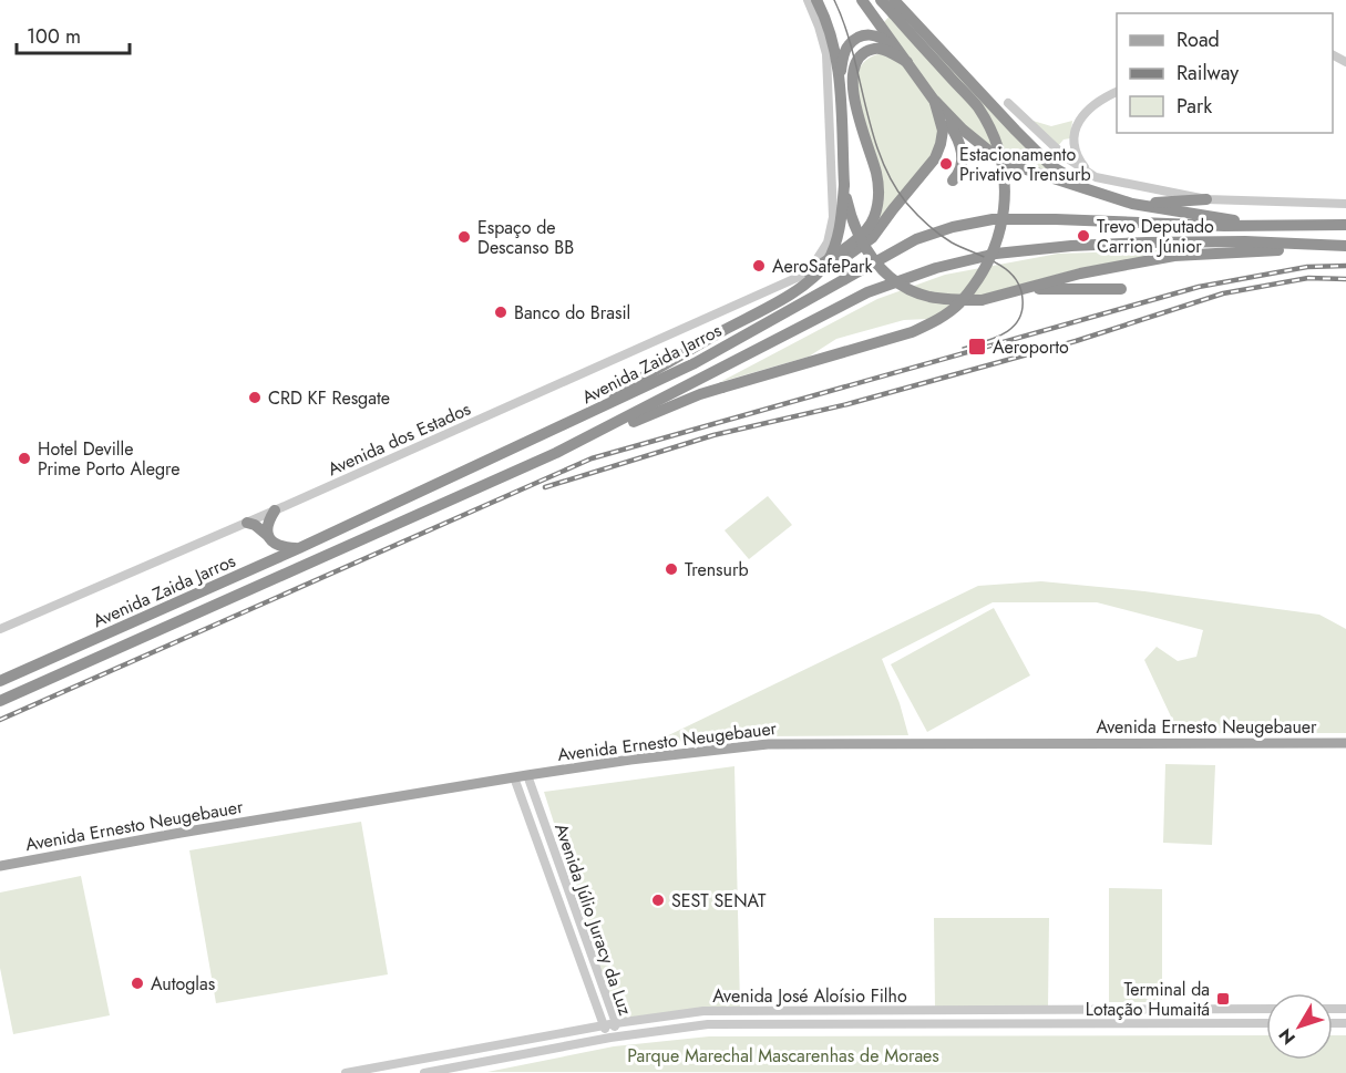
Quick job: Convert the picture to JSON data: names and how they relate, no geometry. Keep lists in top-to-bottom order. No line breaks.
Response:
{"streets":{"highway":["Avenida Zaida Jarros"],"main road":["Avenida Ernesto Neugebauer"],"street":["Avenida dos Estados","Avenida Júlio Juracy da Luz","Avenida José Aloísio Filho"]},"crossings":[["Avenida Ernesto Neugebauer","Avenida Júlio Juracy da Luz"],["Avenida Júlio Juracy da Luz","Avenida José Aloísio Filho"]],"parks":["Parque Marechal Mascarenhas de Moraes"],"places":{"other":["Estacionamento Privativo Trensurb","Trevo Deputado Carrion Júnior","Espaço de Descanso BB","AeroSafePark","Banco do Brasil","CRD KF Resgate","Hotel Deville Prime Porto Alegre","Trensurb","SEST SENAT","Autoglas"],"transit":["Aeroporto","Terminal da Lotação Humaitá"]},"legend":["Road","Railway","Park"],"scale_bar":"100 m","north":"bottom left"}
